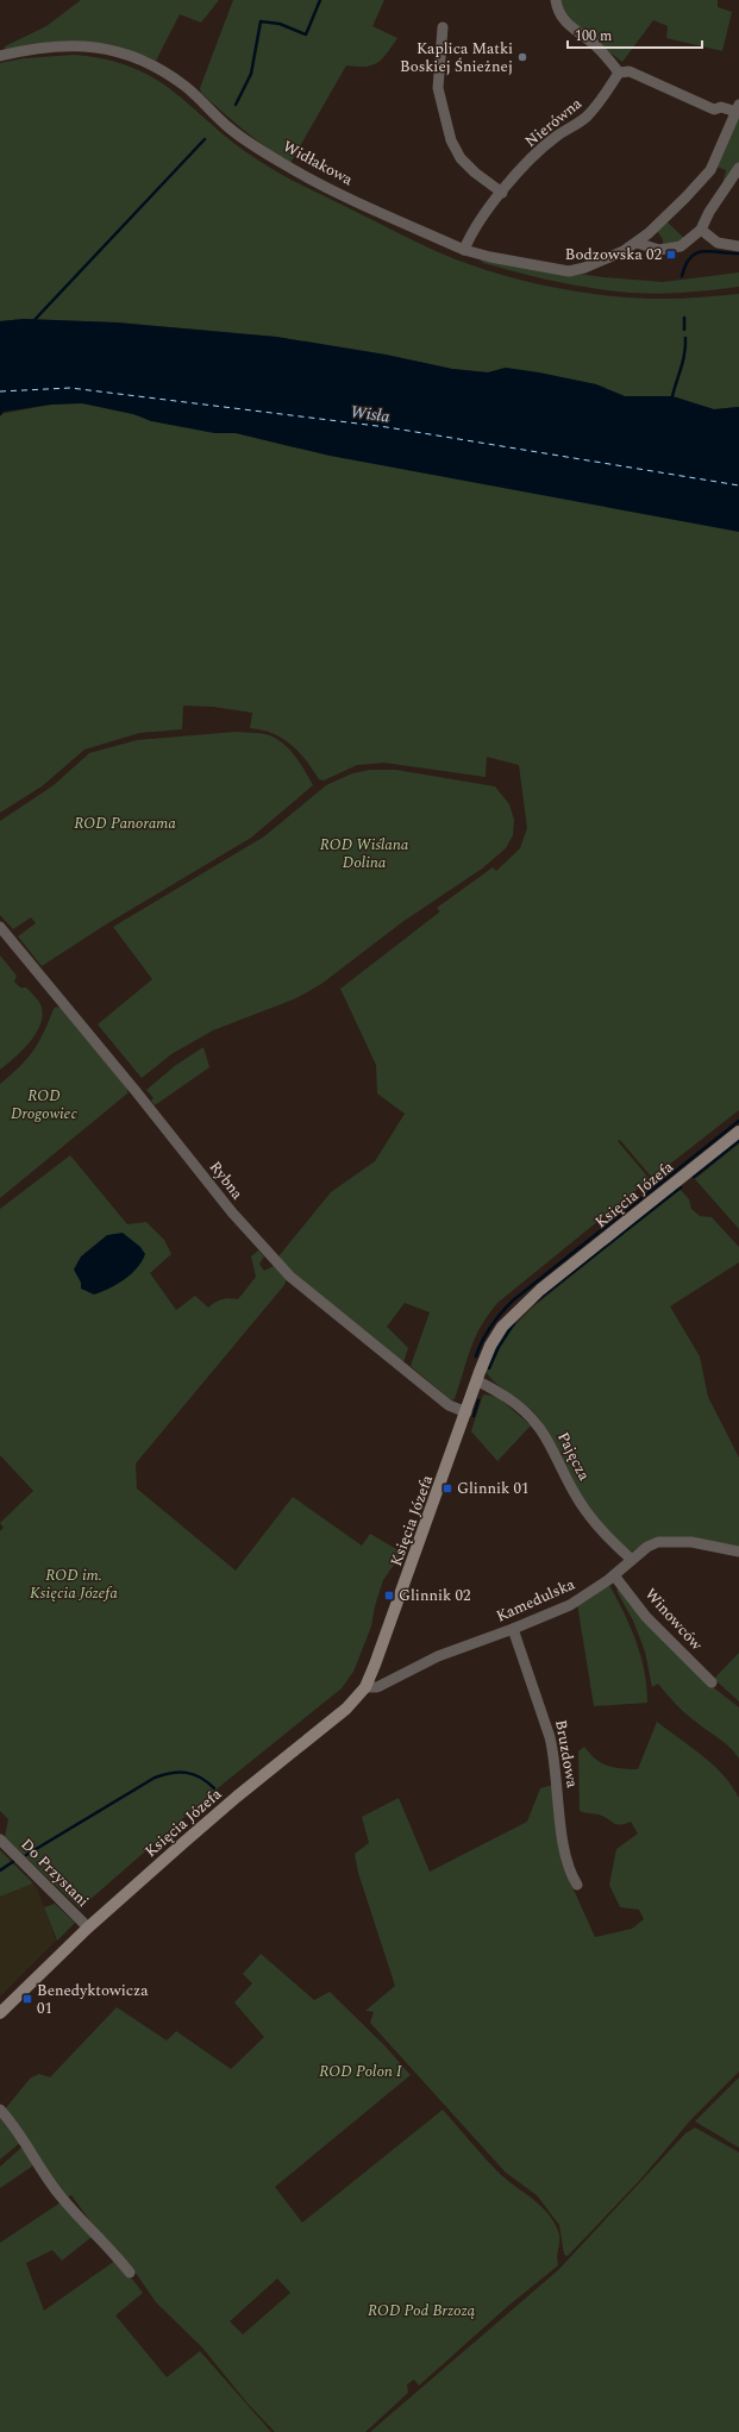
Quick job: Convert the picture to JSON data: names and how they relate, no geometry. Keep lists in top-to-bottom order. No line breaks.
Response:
{"streets":{"main road":["Księcia Józefa"],"street":["Nierówna","Widłakowa","Rybna","Pajęcza","Kamedulska","Winowców","Bruzdowa","Do Przystani"]},"crossings":[["Nierówna","Widłakowa"],["Rybna","Księcia Józefa"],["Księcia Józefa","Pajęcza"],["Księcia Józefa","Kamedulska"],["Księcia Józefa","Do Przystani"],["Pajęcza","Kamedulska"],["Kamedulska","Winowców"],["Kamedulska","Bruzdowa"]],"water":["Wisła"],"parks":["ROD Panorama","ROD Wiślana Dolina","ROD Drogowiec","ROD im. Księcia Józefa","ROD Polon I","ROD Pod Brzozą"],"places":{"other":["Kaplica Matki Boskiej Śnieżnej"],"transit":["Bodzowska 02","Glinnik 01","Glinnik 02","Benedyktowicza 01"]},"scale_bar":"100 m"}
